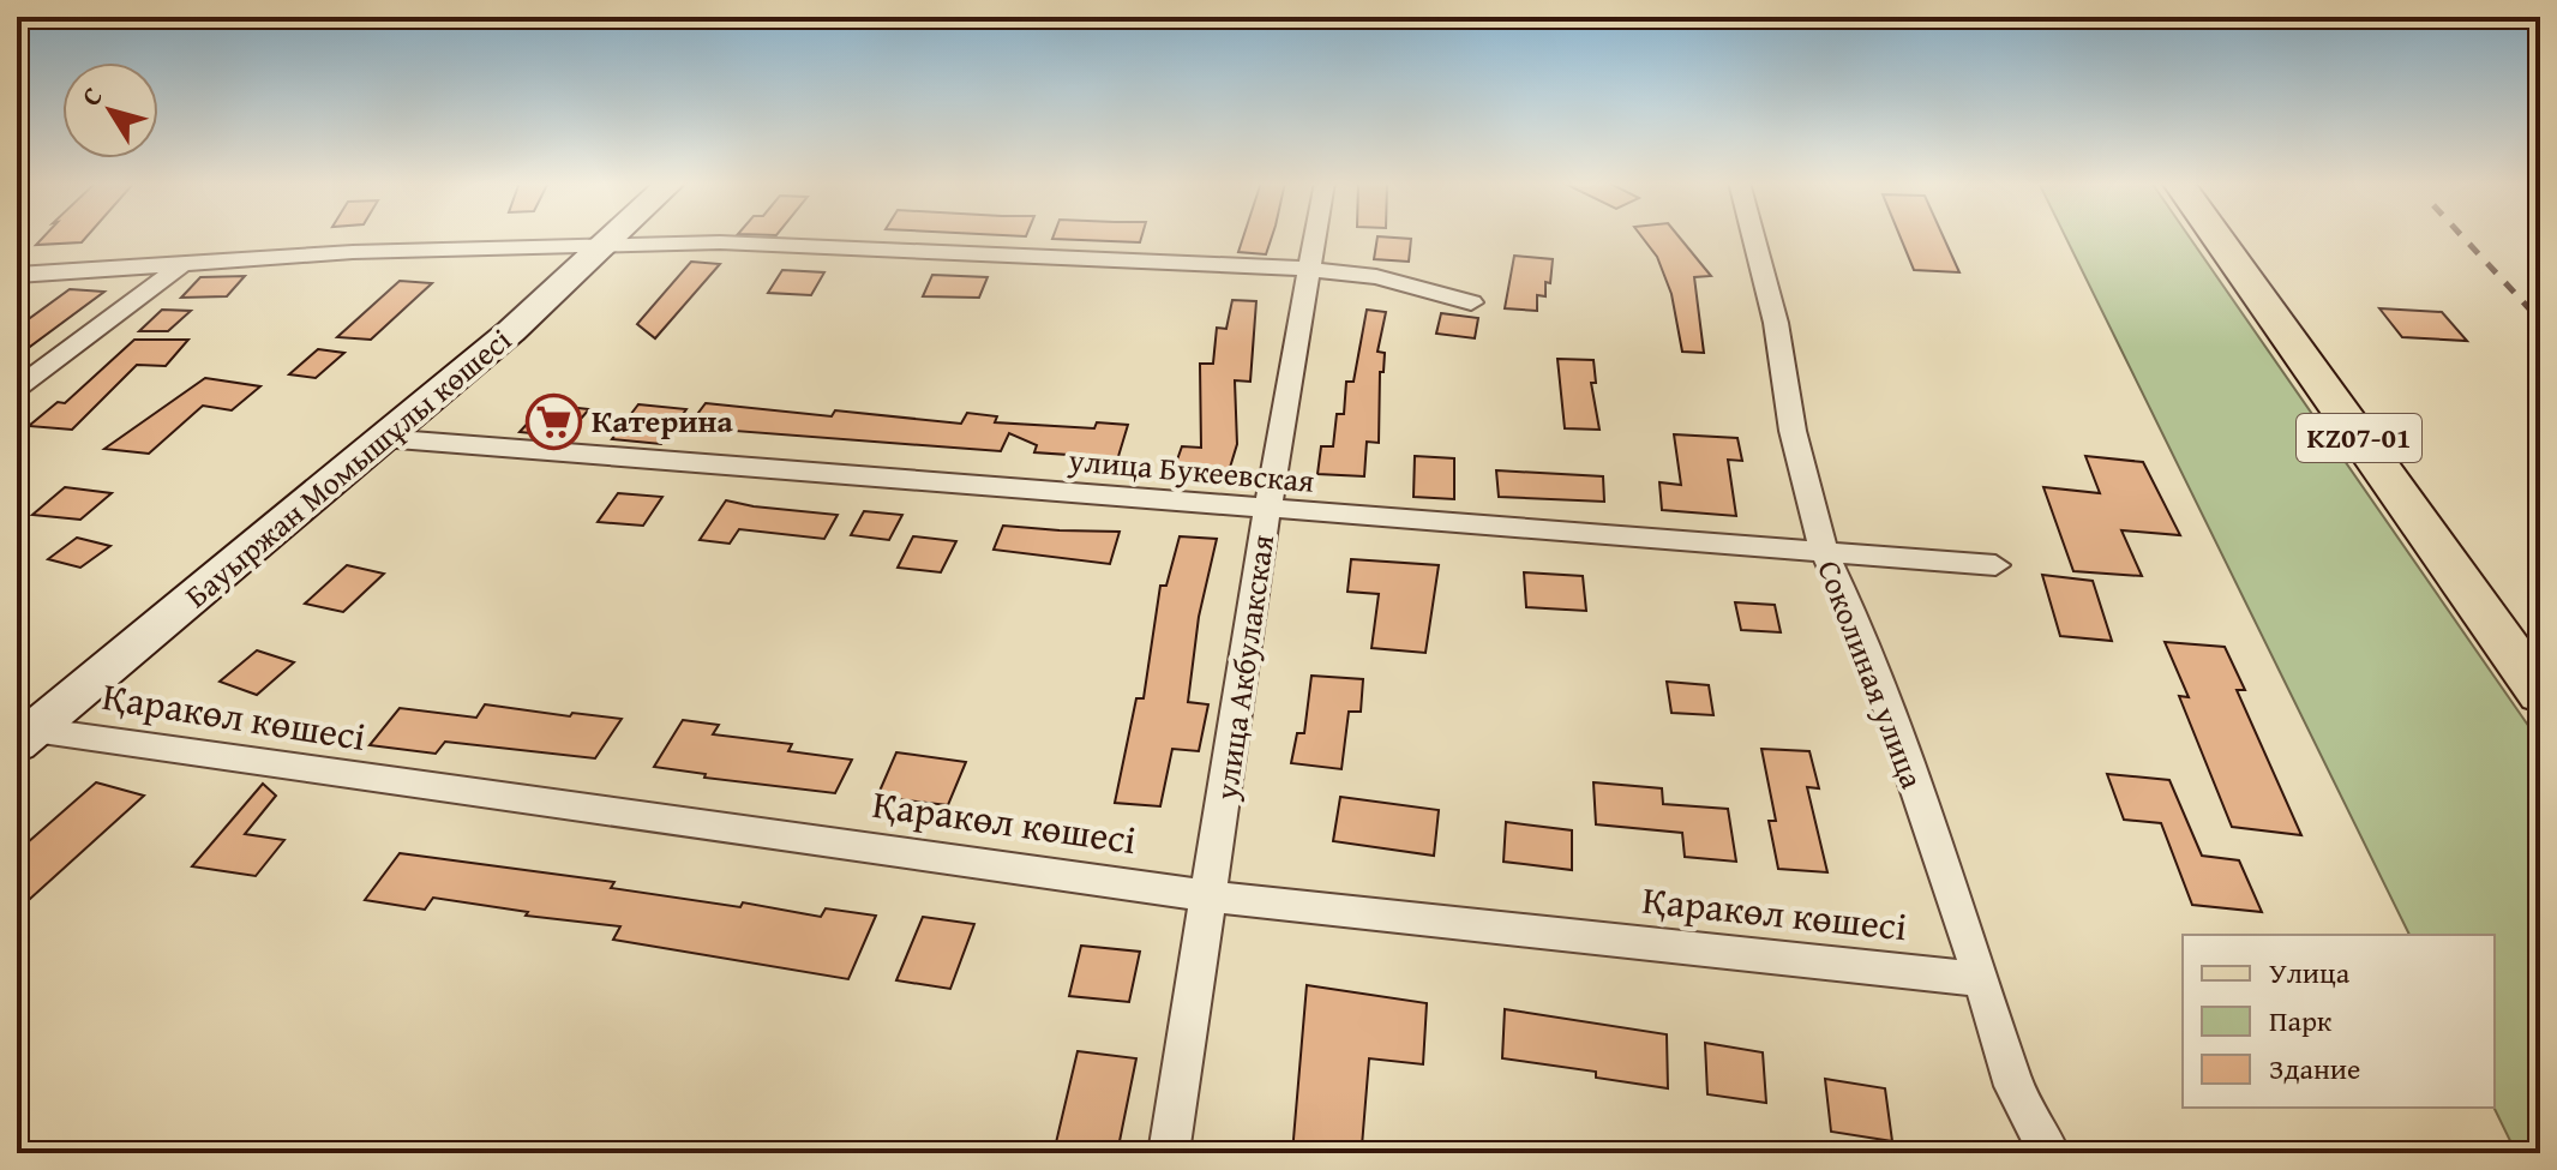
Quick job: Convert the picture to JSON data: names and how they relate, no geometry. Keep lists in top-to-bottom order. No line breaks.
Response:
{"streets":{"main road":["KZ07-01"],"street":["Бауыржан Момышұлы көшесі","улица Букеевская","улица Акбулакская","Соколиная улица","Қаракөл көшесі"]},"crossings":[["Бауыржан Момышұлы көшесі","улица Букеевская"],["Бауыржан Момышұлы көшесі","Қаракөл көшесі"],["улица Букеевская","улица Акбулакская"],["улица Букеевская","Соколиная улица"],["улица Акбулакская","Қаракөл көшесі"],["Соколиная улица","Қаракөл көшесі"]],"places":{"supermarket":["Катерина"]},"legend":["Улица","Парк","Здание"],"north":"top left"}
